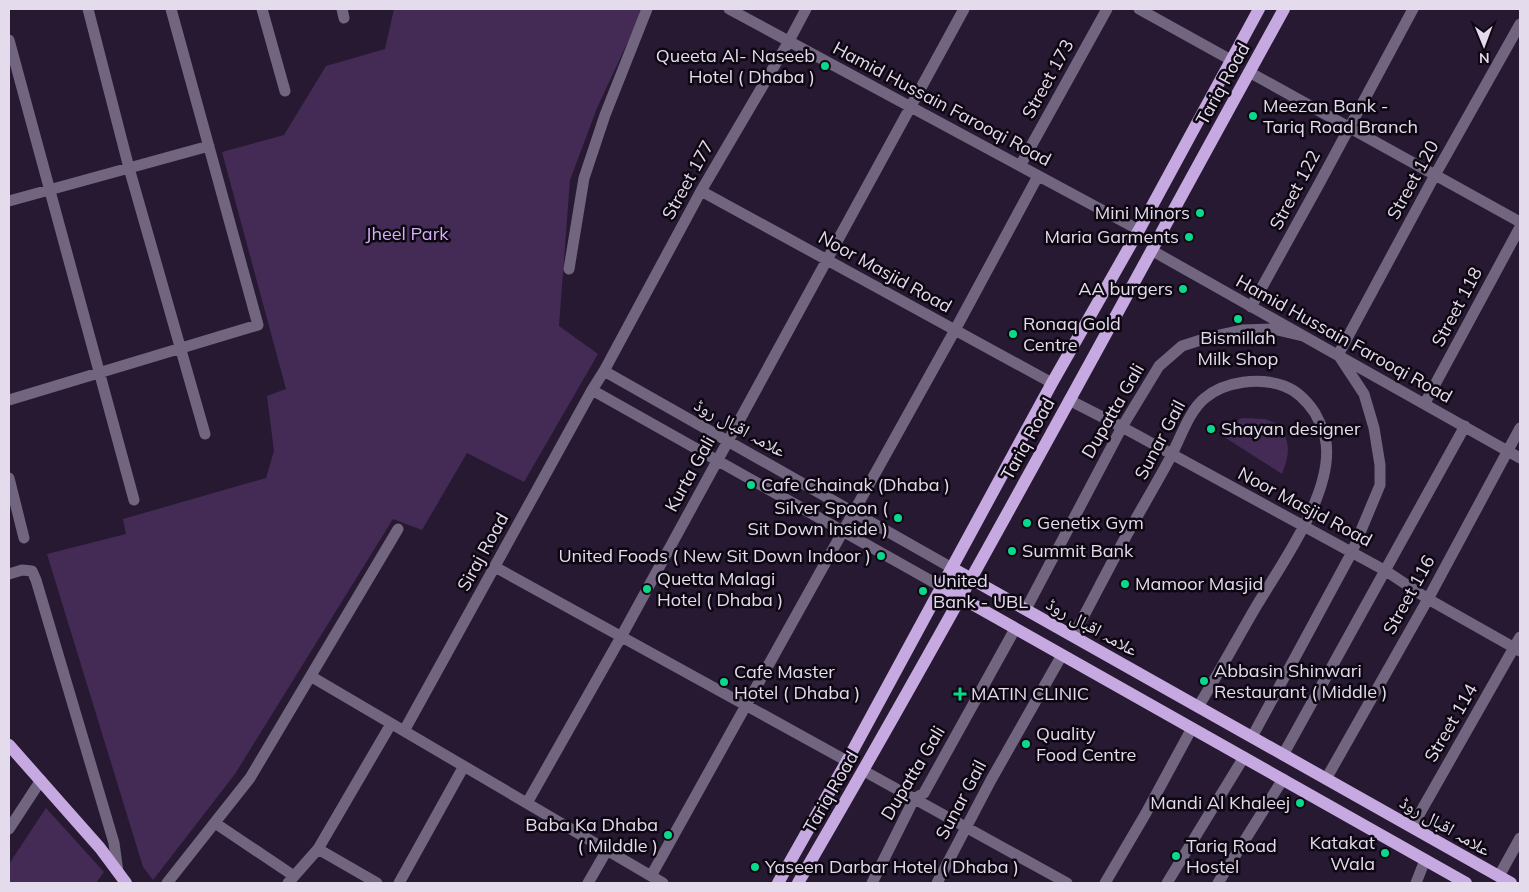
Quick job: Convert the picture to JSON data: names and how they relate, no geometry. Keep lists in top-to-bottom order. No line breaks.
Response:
{"streets":{"main road":["Tariq Road","علامہ اقبال روڈ"],"street":["Street 173","Hamid Hussain Farooqi Road","Street 177","Street 120","Street 122","Noor Masjid Road","Street 118","Dupatta Gali","Sunar Gail","Kurta Gali","Siraj Road","Street 116","Street 114"]},"crossings":[["Street 173","Hamid Hussain Farooqi Road"],["Tariq Road","Hamid Hussain Farooqi Road"],["Tariq Road","Noor Masjid Road"],["Tariq Road","علامہ اقبال روڈ"],["Hamid Hussain Farooqi Road","Street 177"],["Hamid Hussain Farooqi Road","Street 120"],["Hamid Hussain Farooqi Road","Street 122"],["Hamid Hussain Farooqi Road","Street 118"],["Hamid Hussain Farooqi Road","Dupatta Gali"],["Hamid Hussain Farooqi Road","Kurta Gali"],["Hamid Hussain Farooqi Road","Street 116"],["Street 177","Noor Masjid Road"],["Street 177","علامہ اقبال روڈ"],["Street 177","Siraj Road"],["Noor Masjid Road","Dupatta Gali"],["Noor Masjid Road","Sunar Gail"],["Noor Masjid Road","Kurta Gali"],["Noor Masjid Road","Street 116"],["Noor Masjid Road","Street 114"],["Dupatta Gali","علامہ اقبال روڈ"],["علامہ اقبال روڈ","Sunar Gail"],["علامہ اقبال روڈ","Kurta Gali"],["علامہ اقبال روڈ","Street 116"],["علامہ اقبال روڈ","Street 114"]],"parks":["Jheel Park"],"places":{"other":["Queeta Al- Naseeb Hotel ( Dhaba )","Meezan Bank - Tariq Road Branch","Mini Minors","Maria Garments","AA burgers","Bismillah Milk Shop","Ronaq Gold Centre","Shayan designer","Cafe Chainak (Dhaba )","Silver Spoon ( Sit Down Inside )","Genetix Gym","Summit Bank","United Foods ( New Sit Down Indoor )","Mamoor Masjid","Quetta Malagi Hotel ( Dhaba )","United Bank - UBL","Abbasin Shinwari Restaurant ( Middle )","Cafe Master Hotel ( Dhaba )","Quality Food Centre","Mandi Al Khaleej","Baba Ka Dhaba ( Milddle )","Katakat Wala","Tariq Road Hostel","Yaseen Darbar Hotel ( Dhaba )"],"health":["MATIN CLINIC"]},"north":"bottom"}
